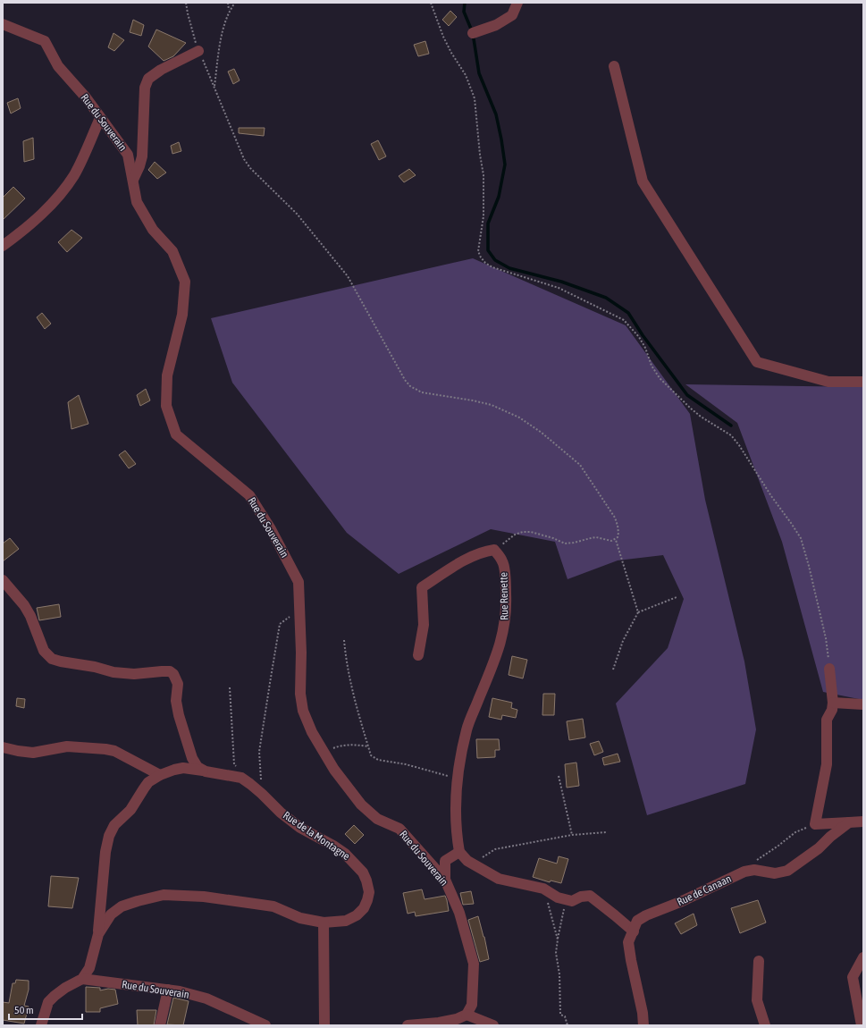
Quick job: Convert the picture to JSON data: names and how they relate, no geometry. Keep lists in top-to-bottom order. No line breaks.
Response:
{"streets":{"street":["Rue du Souverain","Rue Renette","Rue de la Montagne","Rue de Canaan"]},"crossings":[["Rue du Souverain","Rue de la Montagne"]],"scale_bar":"50 m"}
